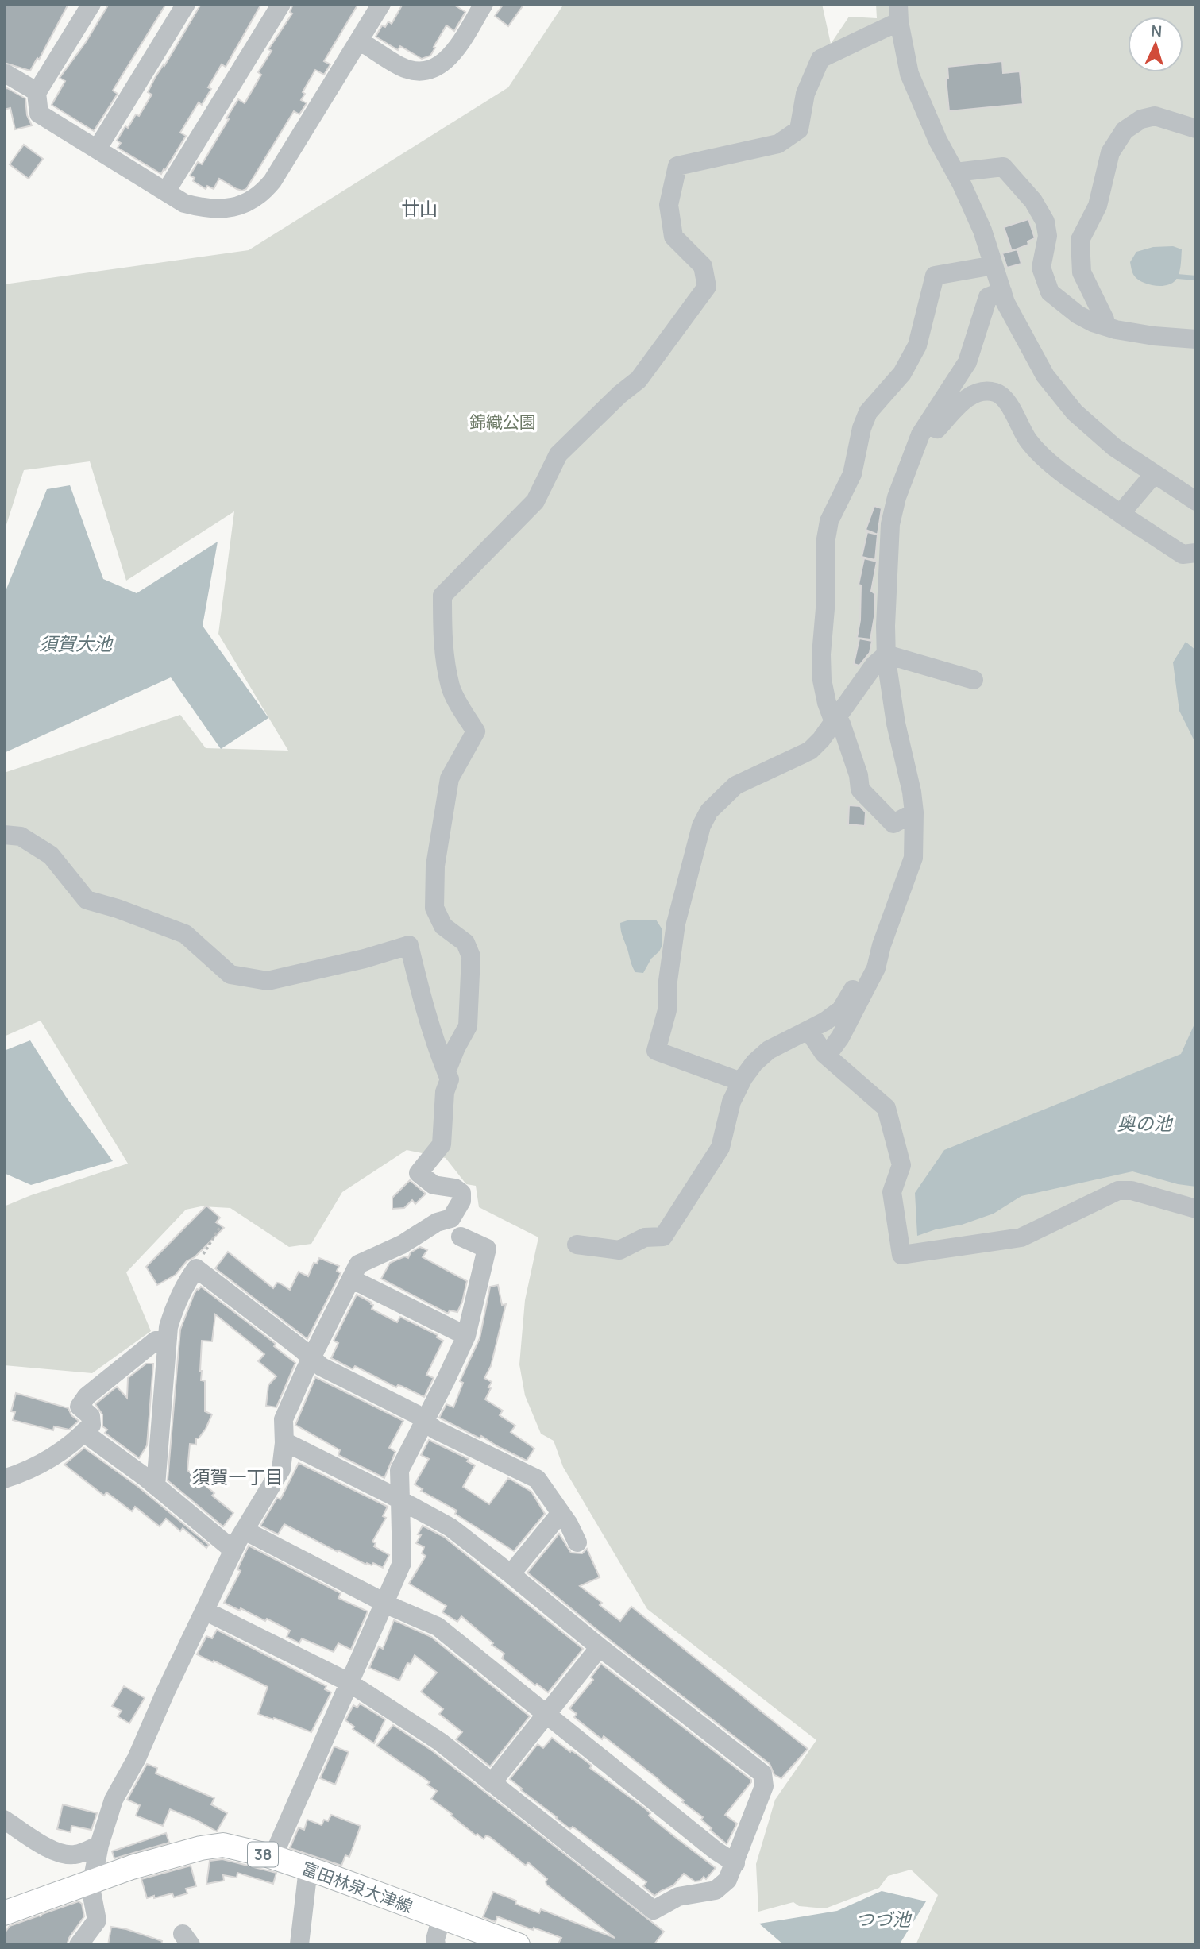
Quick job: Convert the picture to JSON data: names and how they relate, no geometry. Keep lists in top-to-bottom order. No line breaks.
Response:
{"streets":{"main road":["38","富田林泉大津線"]},"districts":["廿山","須賀一丁目"],"water":["須賀大池","奥の池","つづ池"],"parks":["錦織公園"],"north":"top"}
